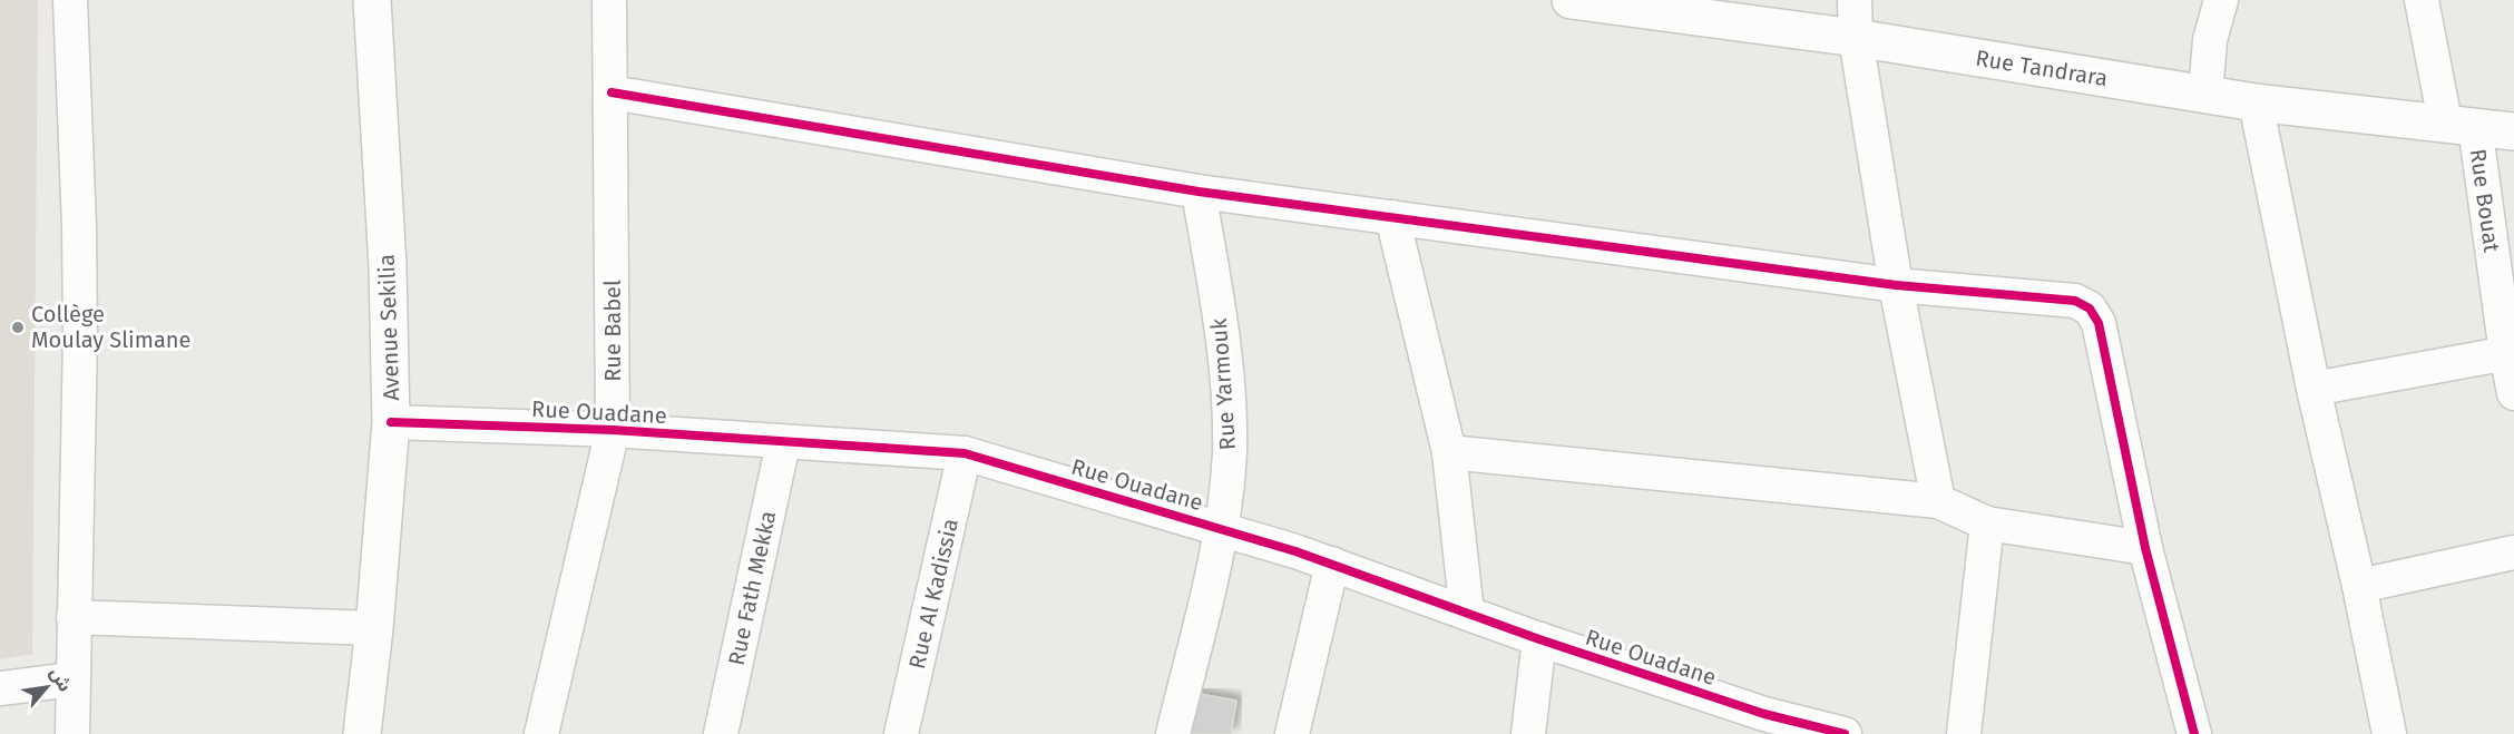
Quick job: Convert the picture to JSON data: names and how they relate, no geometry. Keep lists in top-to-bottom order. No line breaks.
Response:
{"streets":{"main road":["Rue Tandrara","Avenue Sekilia"],"street":["Rue Bouat","Rue Babel","Rue Yarmouk","Rue Ouadane","Rue Fath Mekka","Rue Al Kadissia"]},"crossings":[["Rue Tandrara","Rue Bouat"],["Avenue Sekilia","Rue Ouadane"],["Rue Babel","Rue Ouadane"],["Rue Yarmouk","Rue Ouadane"],["Rue Ouadane","Rue Fath Mekka"],["Rue Ouadane","Rue Al Kadissia"]],"places":["Collège Moulay Slimane"],"north":"top right"}
